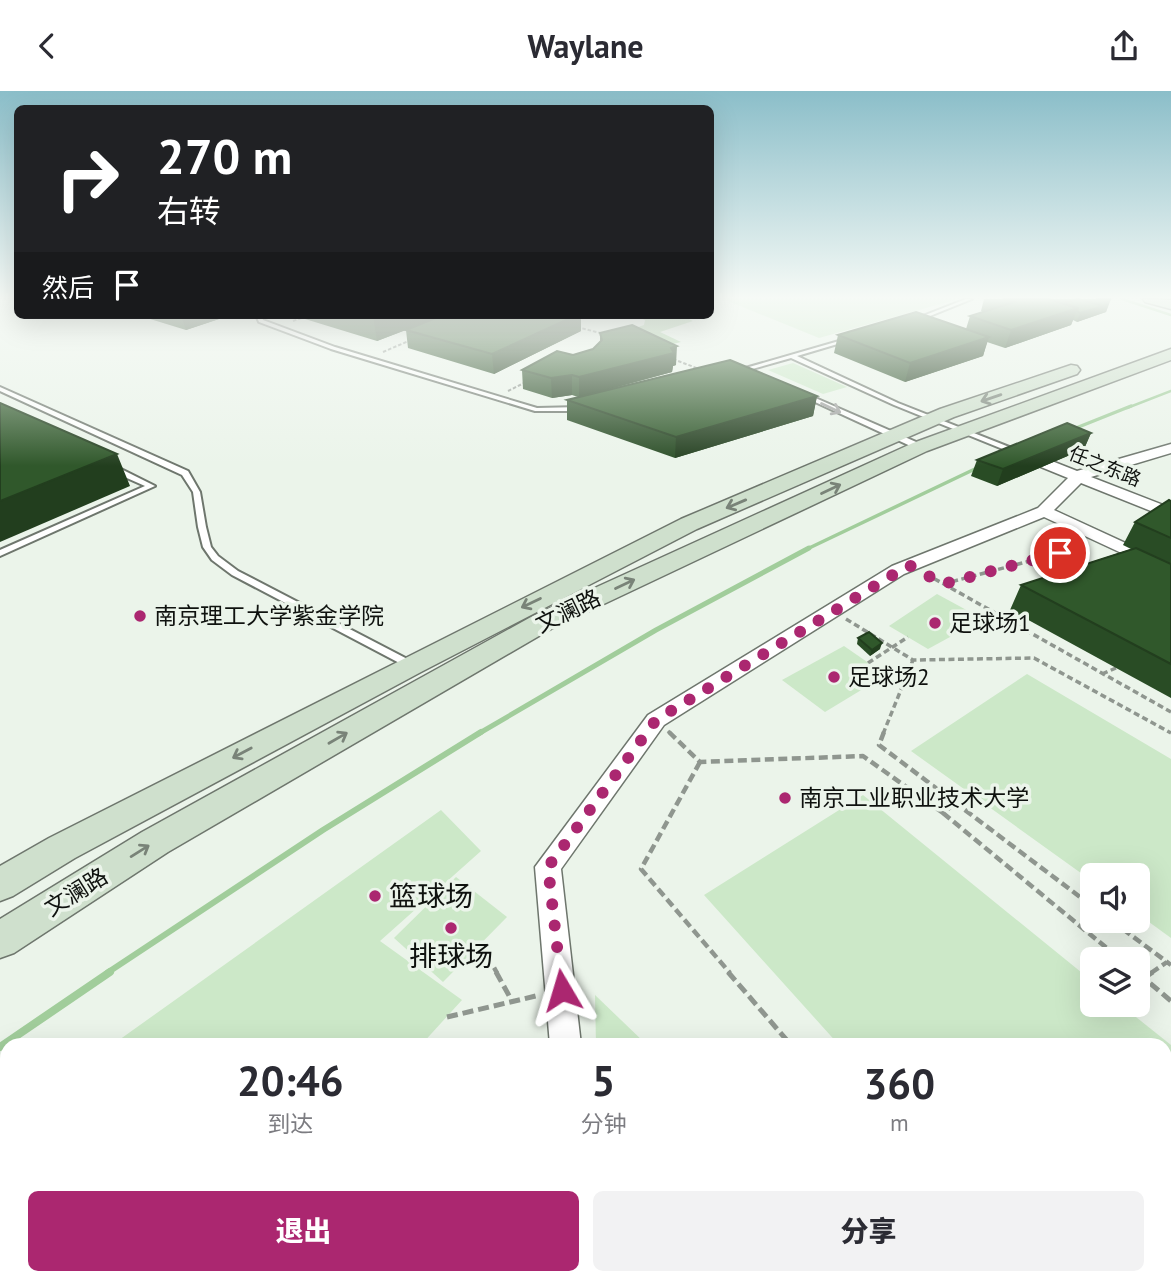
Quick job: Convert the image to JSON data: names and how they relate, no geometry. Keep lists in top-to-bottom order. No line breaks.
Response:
{"streets":{"main road":["文澜路"],"street":["任之东路"]},"places":["南京理工大学紫金学院","足球场1","足球场2","南京工业职业技术大学","篮球场","排球场"],"page":{"header":"Waylane","turn":["270 m","右转"],"then":"然后","eta":["20:46","到达","5","分钟","360","m"],"buttons":["退出","分享"]}}
